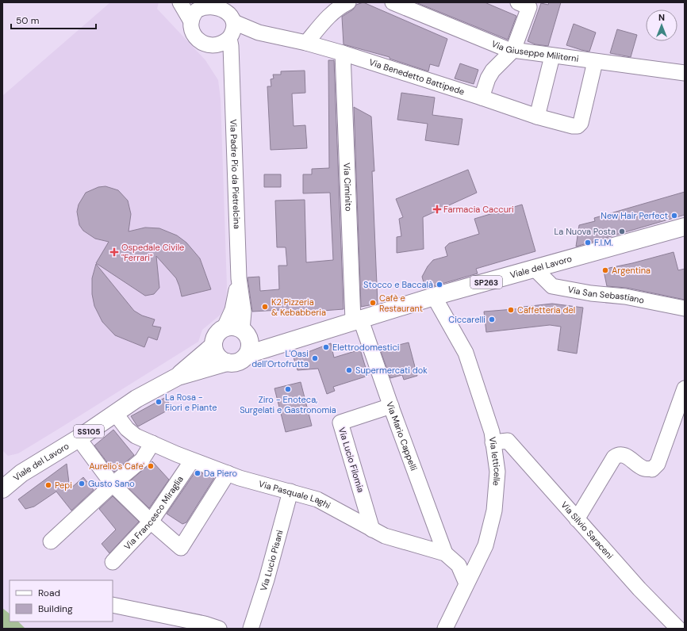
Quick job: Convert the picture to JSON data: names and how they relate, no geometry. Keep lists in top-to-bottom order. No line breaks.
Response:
{"streets":{"main road":["Viale del Lavoro","SP263","SS105"],"street":["Via Giuseppe Militerni","Via Benedetto Battipede","Via Padre Pio da Pietrelcina","Via Ciminito","Via San Sebastiano","Via Mario Cappelli","Via Lucio Filomia","Via Ietticelle","Via Pasquale Laghi","Via Francesco Miraglia","Via Silvio Saraceni","Via Lucio Pisani"]},"crossings":[["Via Giuseppe Militerni","Via Benedetto Battipede"],["Via Benedetto Battipede","Via Padre Pio da Pietrelcina"],["Via Benedetto Battipede","Via Ciminito"],["Via Padre Pio da Pietrelcina","Viale del Lavoro"],["Via Ciminito","Viale del Lavoro"],["Via Ciminito","Via Mario Cappelli"],["Viale del Lavoro","Via San Sebastiano"],["Viale del Lavoro","Via Mario Cappelli"],["Viale del Lavoro","Via Ietticelle"],["Viale del Lavoro","Via Pasquale Laghi"],["Via Mario Cappelli","Via Lucio Filomia"],["Via Mario Cappelli","Via Pasquale Laghi"],["Via Lucio Filomia","Via Pasquale Laghi"],["Via Ietticelle","Via Pasquale Laghi"],["Via Ietticelle","Via Silvio Saraceni"],["Via Pasquale Laghi","Via Francesco Miraglia"],["Via Pasquale Laghi","Via Lucio Pisani"]],"places":{"health":["Farmacia Caccuri","Ospedale Civile \"Ferrari\""],"other":["New Hair Perfect","La Nuova Posta","F.I.M.","Argentina","Stocco e Baccalà","Cafè e Restaurant","K2 Pizzeria & Kebabberia","Caffetteria del","Ciccarelli","Elettrodomestici","L'Oasi dell'Ortofrutta","Supermercati dok","Ziro - Enoteca, Surgelati e Gastronomia","La Rosa - Fiori e Piante","Aurelio's Cafe'","Da Piero","Gusto Sano","Pepi"]},"legend":["Road","Building"],"scale_bar":"50 m","north":"top"}
